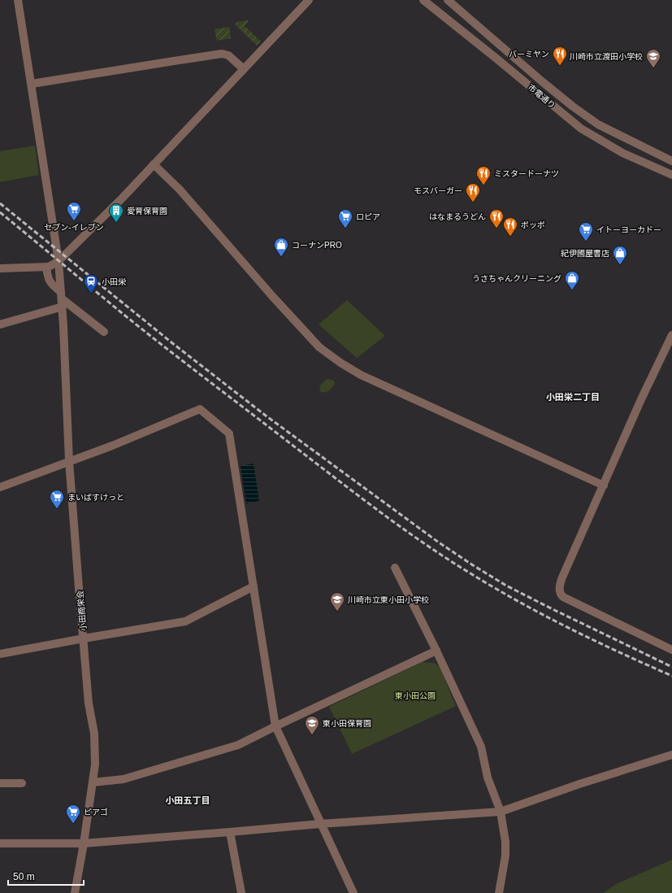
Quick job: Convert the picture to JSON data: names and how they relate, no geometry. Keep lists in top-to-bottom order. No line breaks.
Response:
{"streets":{"street":["市電通り","小田商栄会"]},"districts":["小田栄二丁目","小田五丁目"],"parks":["東小田公園"],"places":{"restaurant":["バーミヤン","ミスタードーナツ","モスバーガー","はなまるうどん","ポッポ"],"school or university":["川崎市立渡田小学校","川崎市立東小田小学校","東小田保育園"],"supermarket":["セブン-イレブン","ロピア","イトーヨーカドー","まいばすけっと","ピアゴ"],"building":["愛育保育園"],"shop":["コーナンPRO","紀伊國屋書店","うさちゃんクリーニング"],"station":["小田栄"]},"scale_bar":"50 m"}
